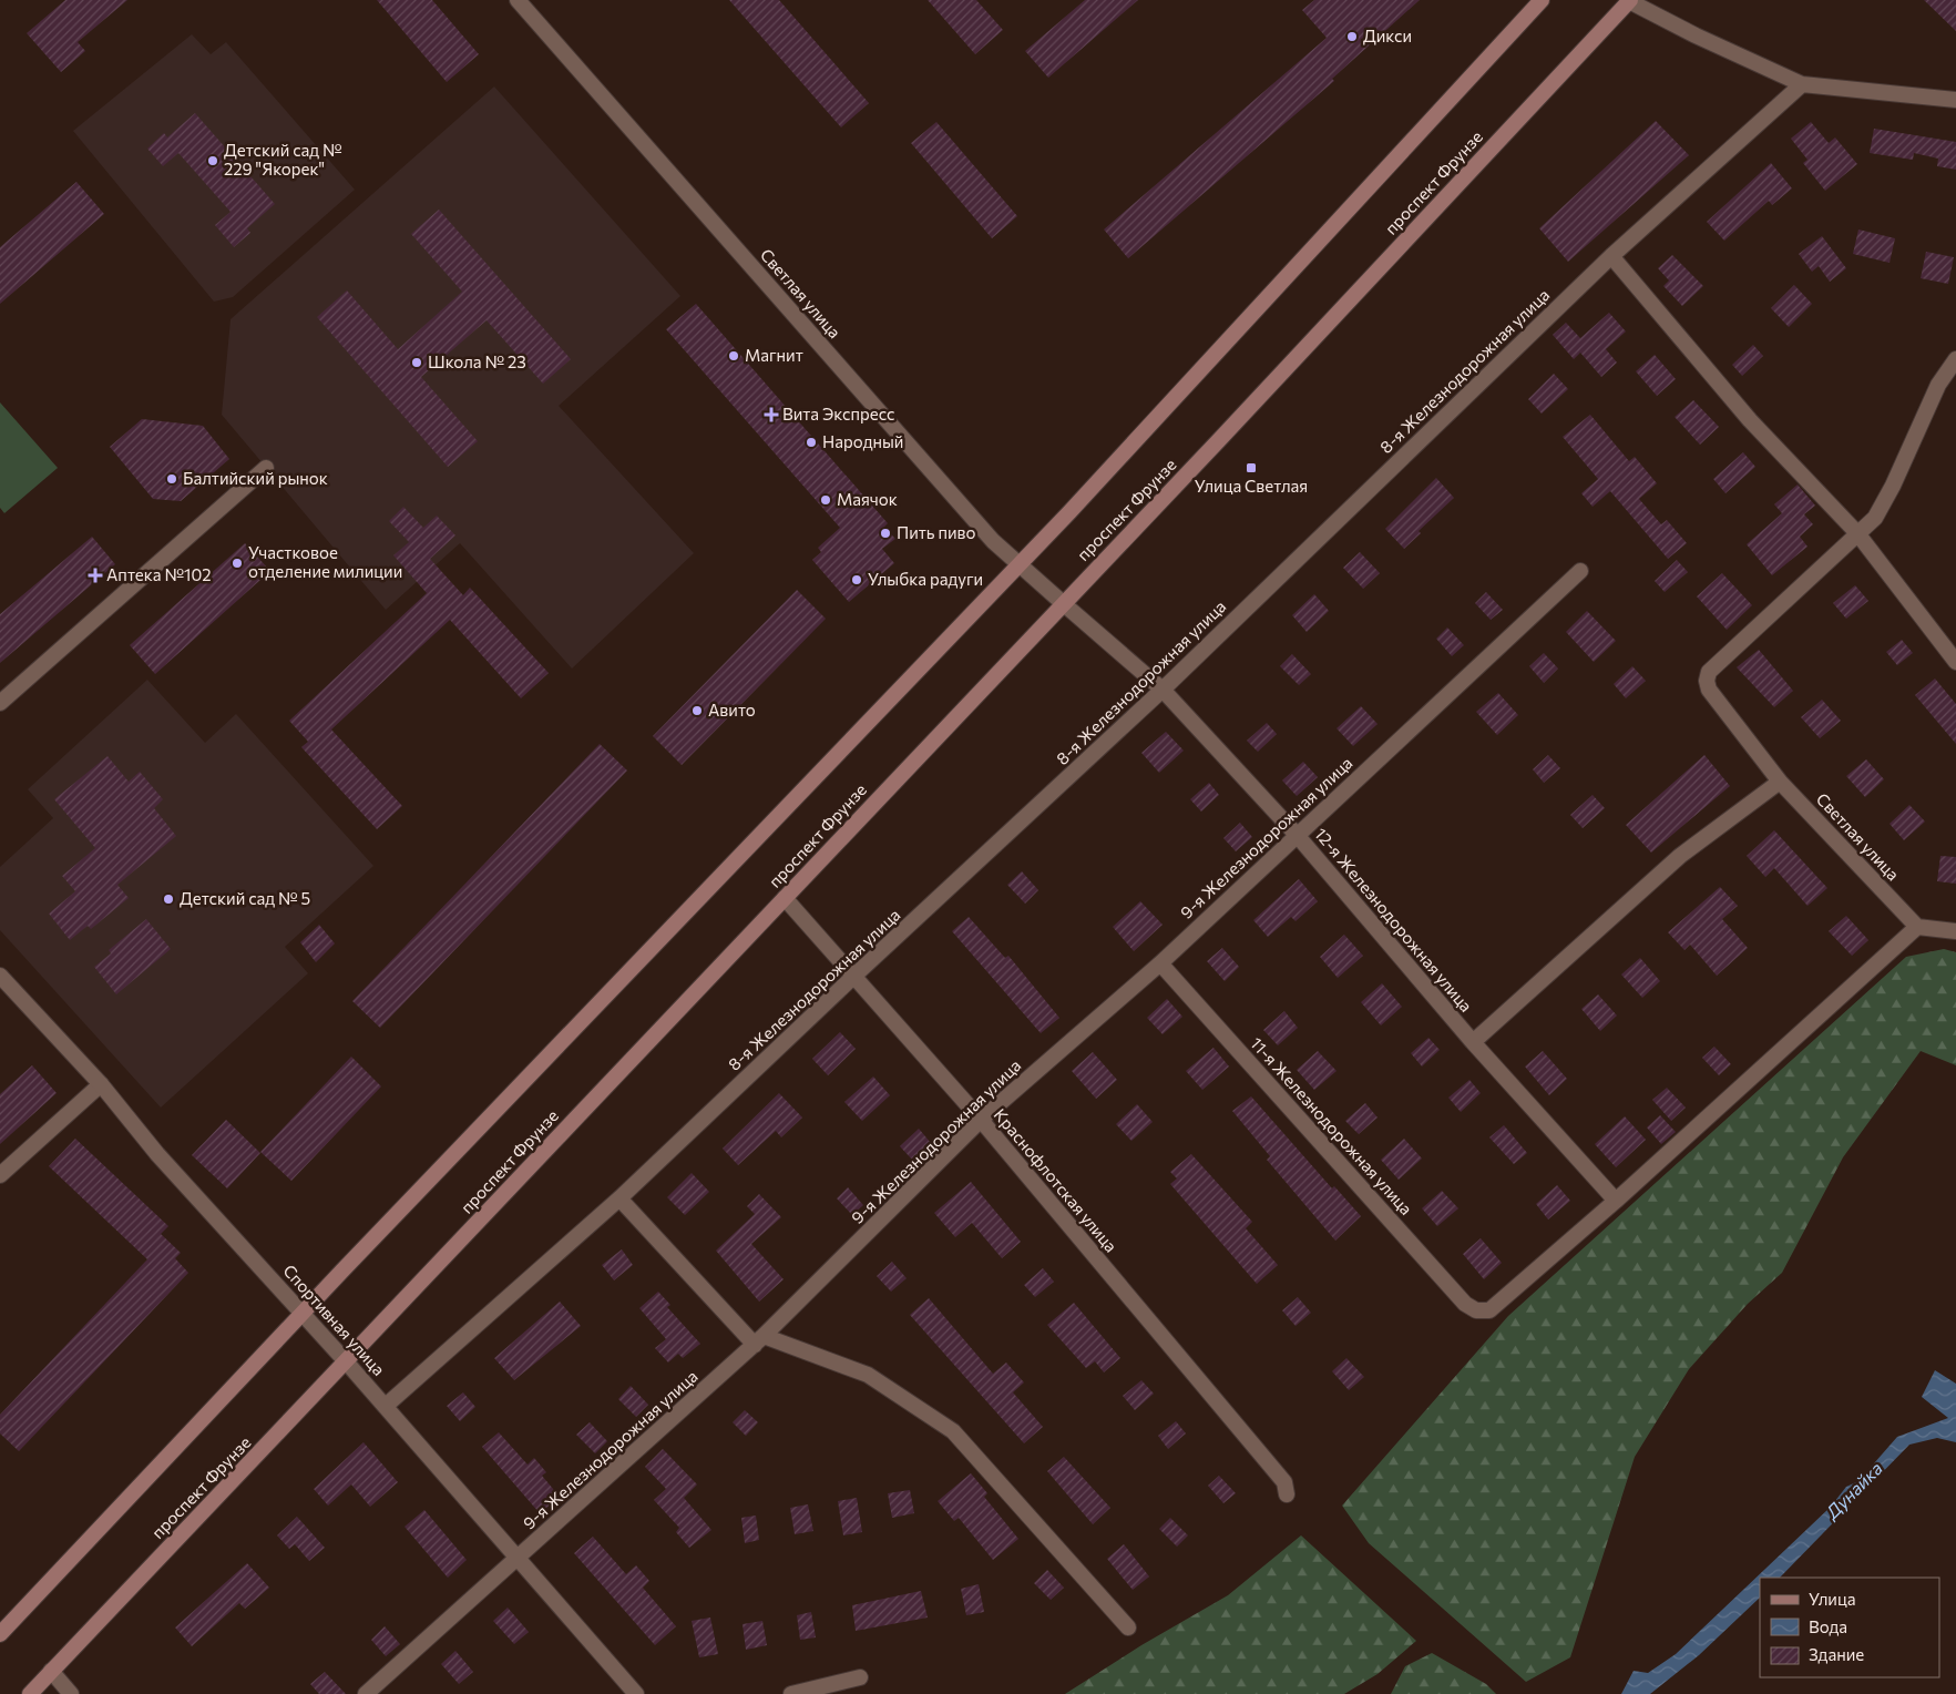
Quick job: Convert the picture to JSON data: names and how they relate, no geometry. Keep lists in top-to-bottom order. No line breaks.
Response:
{"streets":{"main road":["проспект Фрунзе"],"street":["Светлая улица","8-я Железнодорожная улица","9-я Железнодорожная улица","12-я Железнодорожная улица","11-я Железнодорожная улица","Краснофлотская улица","Спортивная улица"]},"crossings":[["проспект Фрунзе","Светлая улица"],["проспект Фрунзе","12-я Железнодорожная улица"],["проспект Фрунзе","Краснофлотская улица"],["проспект Фрунзе","Спортивная улица"],["Светлая улица","12-я Железнодорожная улица"],["8-я Железнодорожная улица","12-я Железнодорожная улица"],["8-я Железнодорожная улица","Краснофлотская улица"],["8-я Железнодорожная улица","Спортивная улица"],["9-я Железнодорожная улица","12-я Железнодорожная улица"],["9-я Железнодорожная улица","11-я Железнодорожная улица"],["9-я Железнодорожная улица","Краснофлотская улица"],["9-я Железнодорожная улица","Спортивная улица"],["12-я Железнодорожная улица","11-я Железнодорожная улица"]],"water":["Дунайка"],"places":{"other":["Дикси","Детский сад № 229 \"Якорек\"","Магнит","Школа № 23","Народный","Балтийский рынок","Маячок","Пить пиво","Участковое отделение милиции","Улыбка радуги","Авито","Детский сад № 5"],"health":["Вита Экспресс","Аптека №102"],"transit":["Улица Светлая"]},"legend":["Улица","Вода","Здание"]}
